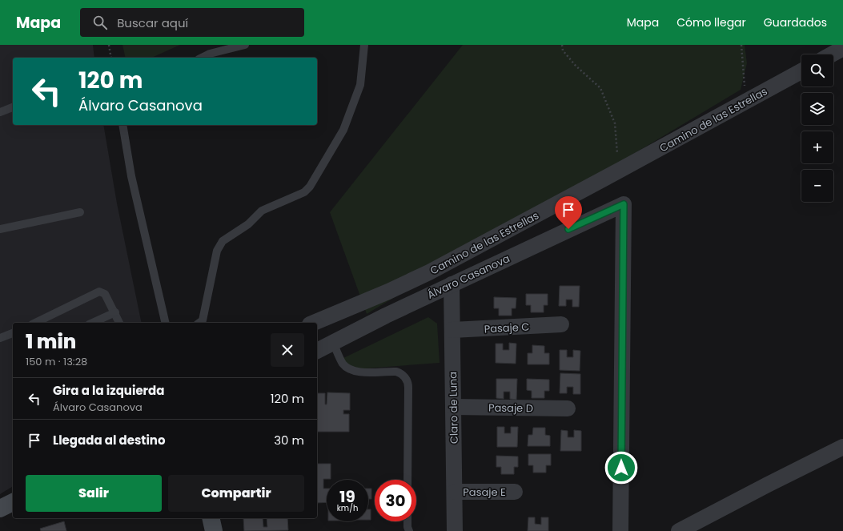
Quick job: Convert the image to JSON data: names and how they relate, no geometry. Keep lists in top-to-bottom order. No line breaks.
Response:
{"streets":{"street":["Camino de las Estrellas","Álvaro Casanova","Pasaje C","Claro de Luna","Pasaje D","Pasaje E"]},"crossings":[["Álvaro Casanova","Claro de Luna"],["Pasaje C","Claro de Luna"],["Claro de Luna","Pasaje D"],["Claro de Luna","Pasaje E"]],"page":{"header":"Mapa","search":"Buscar aquí","nav":["Mapa","Cómo llegar","Guardados"],"map_buttons":["+","−"],"turn":["120 m","Álvaro Casanova"],"heading":["1 min","150 m · 13:28"],"list":[{"name":"Gira a la izquierda","note":"Álvaro Casanova","value":"120 m"},{"name":"Llegada al destino","value":"30 m"}],"buttons":["Salir","Compartir"],"speed":"19 km/h","limit":"30"}}
